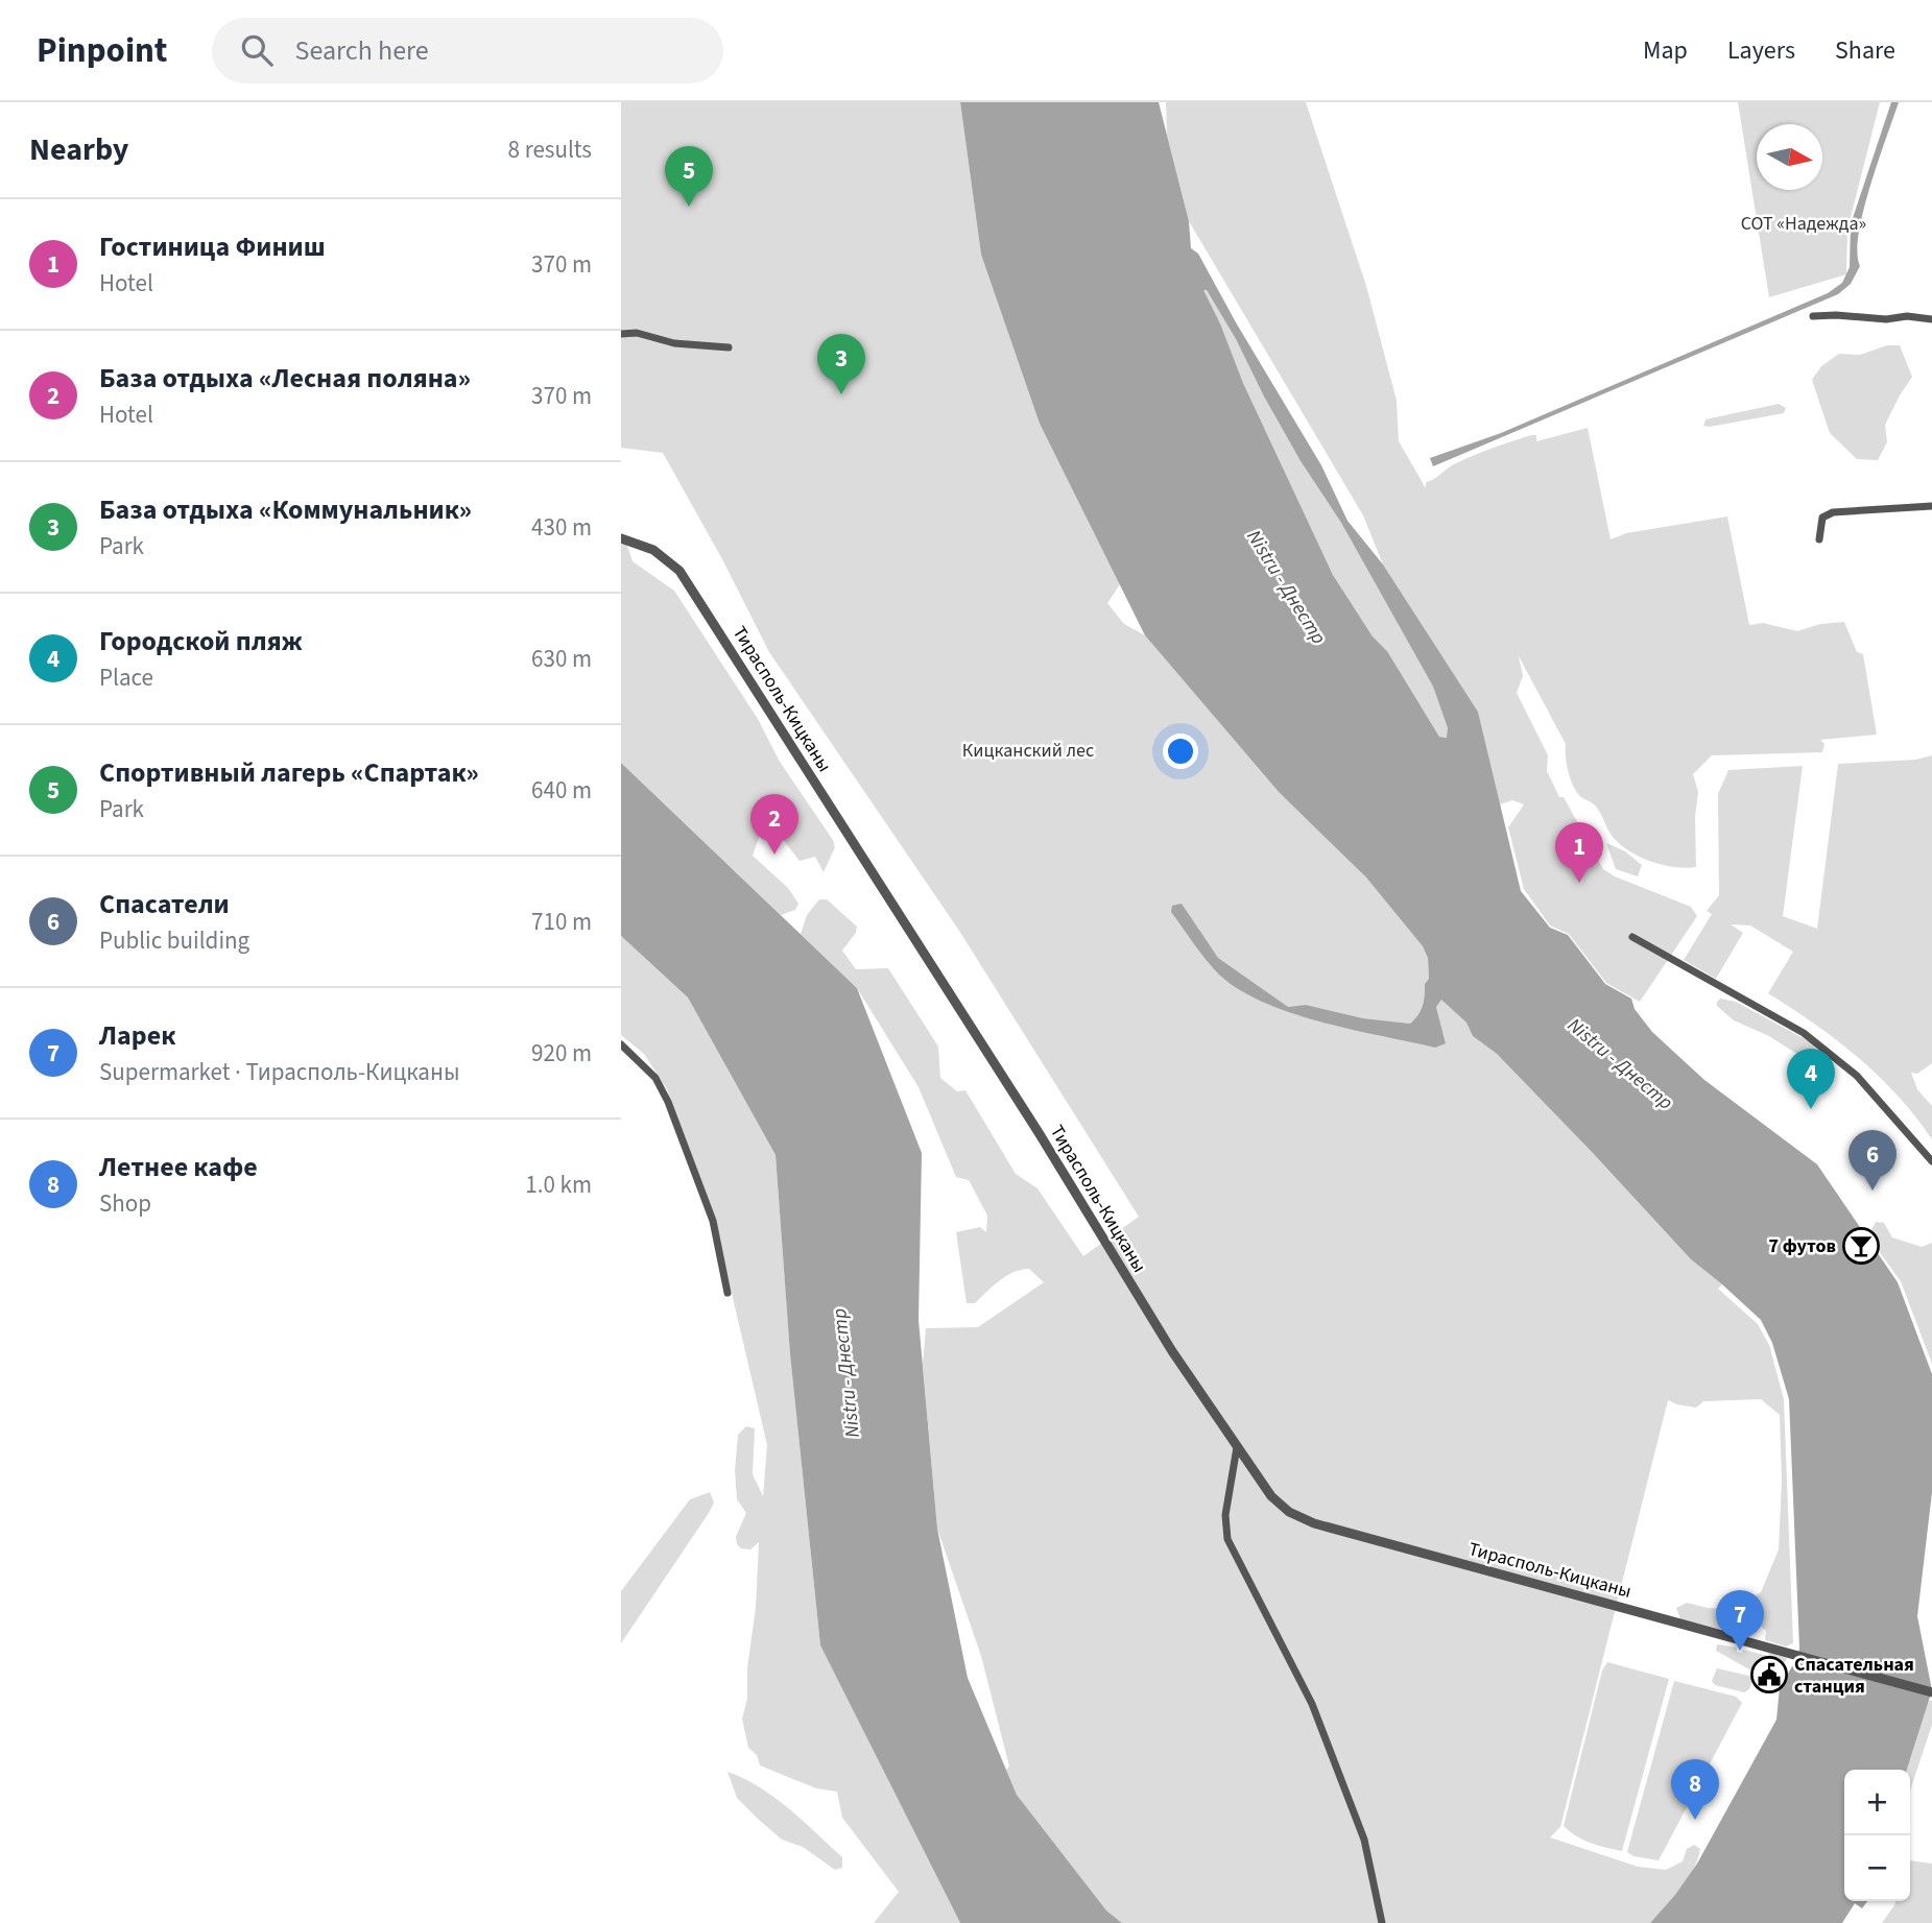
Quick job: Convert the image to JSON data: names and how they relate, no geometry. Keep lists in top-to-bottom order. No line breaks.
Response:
{"streets":{"street":["Тирасполь-Кицканы"]},"water":["Nistru - Днестр"],"parks":["СОТ «Надежда»","Кицканский лес"],"places":{"bar":["7 футов"],"public building":["Спасательная станция"]},"north":"right","page":{"header":"Pinpoint","search":"Search here","nav":["Map","Layers","Share"],"heading":["Nearby","8 results"],"pins":["5","3","2","1","4","6","7","8"],"list":[{"mark":"1","name":"Гостиница Финиш","note":"Hotel","value":"370 m"},{"mark":"2","name":"База отдыха «Лесная поляна»","note":"Hotel","value":"370 m"},{"mark":"3","name":"База отдыха «Коммунальник»","note":"Park","value":"430 m"},{"mark":"4","name":"Городской пляж","note":"Place","value":"630 m"},{"mark":"5","name":"Спортивный лагерь «Спартак»","note":"Park","value":"640 m"},{"mark":"6","name":"Спасатели","note":"Public building","value":"710 m"},{"mark":"7","name":"Ларек","note":"Supermarket · Тирасполь-Кицканы","value":"920 m"},{"mark":"8","name":"Летнее кафе","note":"Shop","value":"1.0 km"}],"map_buttons":["+","−"]}}
